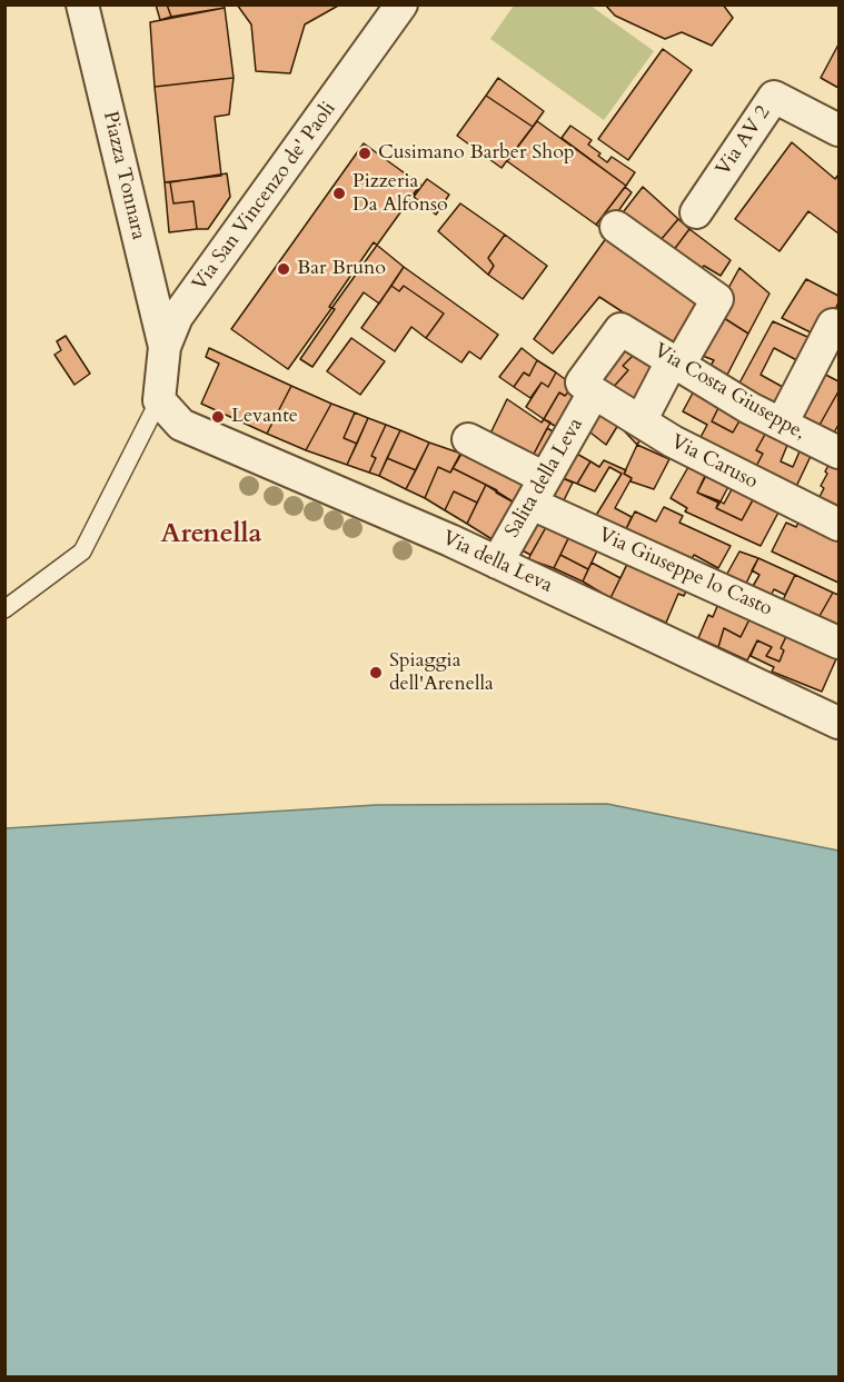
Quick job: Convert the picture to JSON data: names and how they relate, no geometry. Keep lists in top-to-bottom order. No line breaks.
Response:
{"streets":{"street":["Via AV 2","Piazza Tonnara","Via San Vincenzo de' Paoli","Via Costa Giuseppe,","Via Caruso","Salita della Leva","Via della Leva","Via Giuseppe lo Casto"]},"crossings":[["Piazza Tonnara","Via San Vincenzo de' Paoli"],["Via San Vincenzo de' Paoli","Via della Leva"],["Via Costa Giuseppe,","Via Caruso"],["Via Costa Giuseppe,","Salita della Leva"],["Via Caruso","Salita della Leva"],["Salita della Leva","Via della Leva"],["Salita della Leva","Via Giuseppe lo Casto"]],"districts":["Arenella"],"places":["Cusimano Barber Shop","Pizzeria Da Alfonso","Bar Bruno","Levante","Spiaggia dell'Arenella"]}
